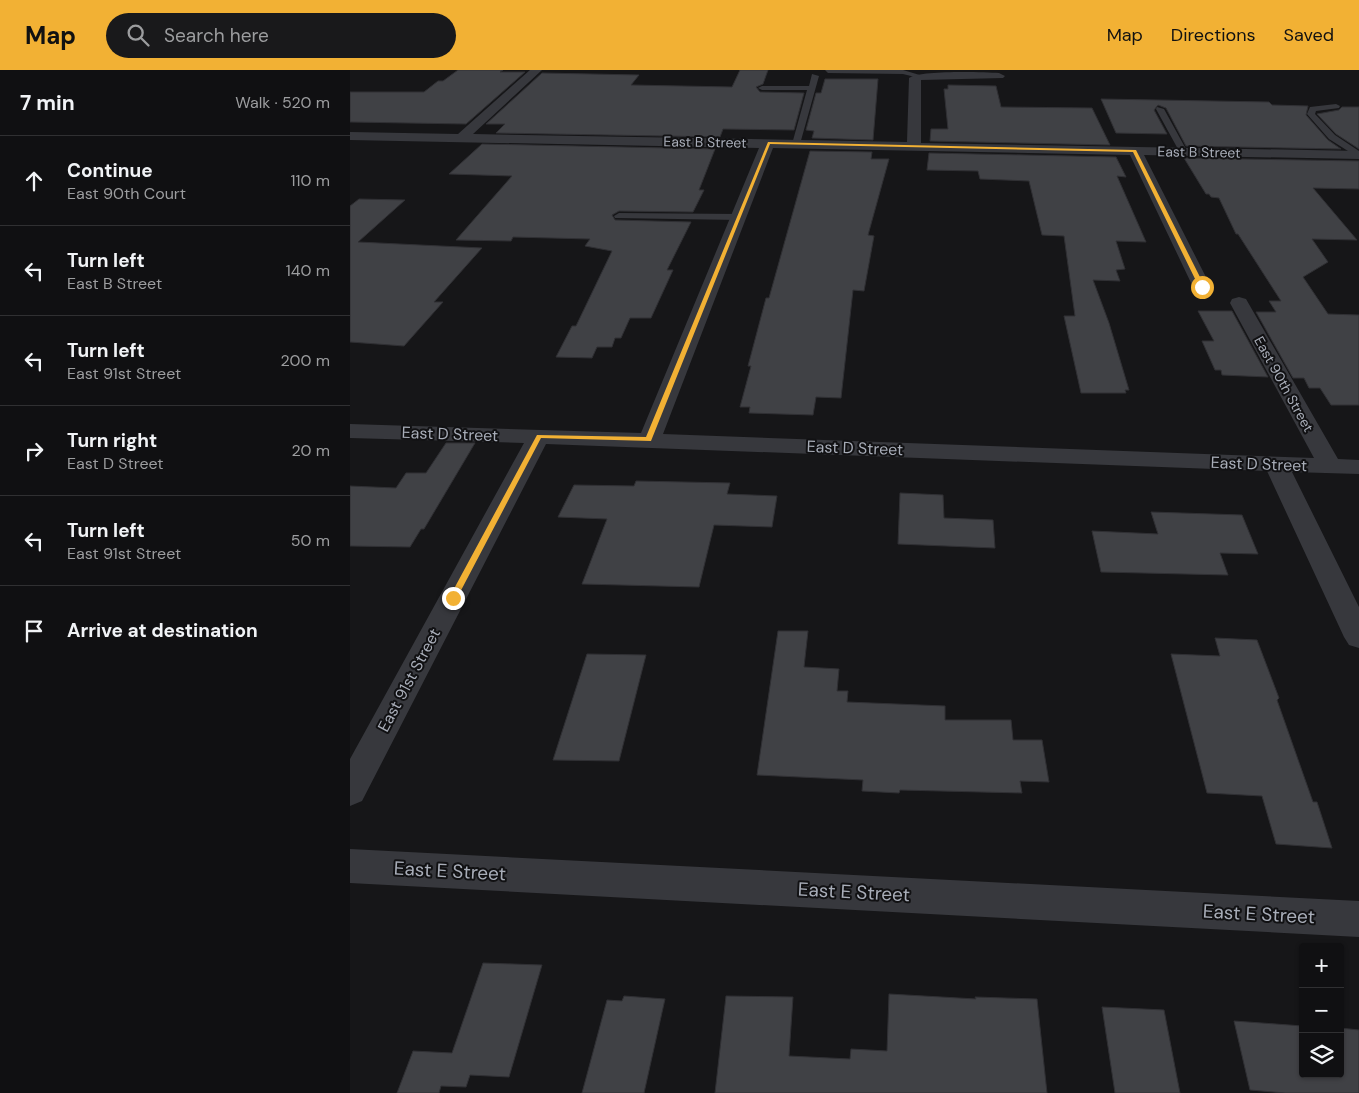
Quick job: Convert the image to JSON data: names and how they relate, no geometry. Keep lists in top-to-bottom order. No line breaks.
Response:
{"streets":{"street":["East B Street","East 90th Street","East D Street","East 91st Street","East E Street"]},"crossings":[["East 90th Street","East D Street"],["East D Street","East 91st Street"]],"page":{"header":"Map","search":"Search here","nav":["Map","Directions","Saved"],"heading":["7 min","Walk · 520 m"],"list":[["Continue","East 90th Court","110 m"],["Turn left","East B Street","140 m"],["Turn left","East 91st Street","200 m"],["Turn right","East D Street","20 m"],["Turn left","East 91st Street","50 m"],"Arrive at destination"],"map_buttons":["+","−"]}}
